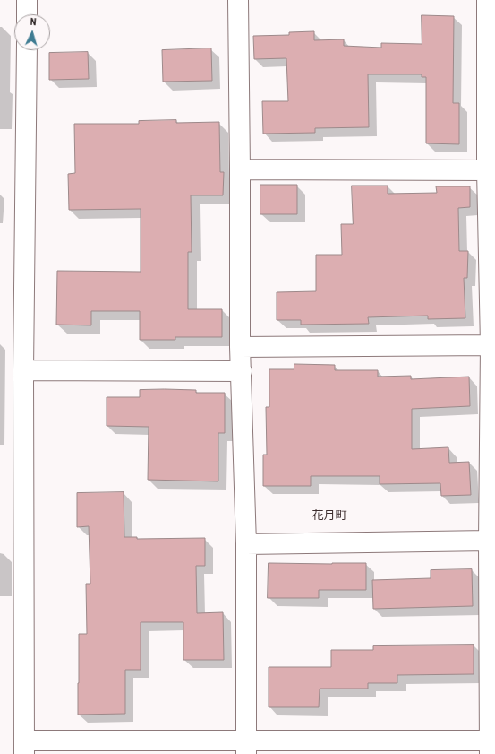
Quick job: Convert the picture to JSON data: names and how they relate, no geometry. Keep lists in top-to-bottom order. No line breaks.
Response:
{"districts":["花月町"],"north":"top"}
